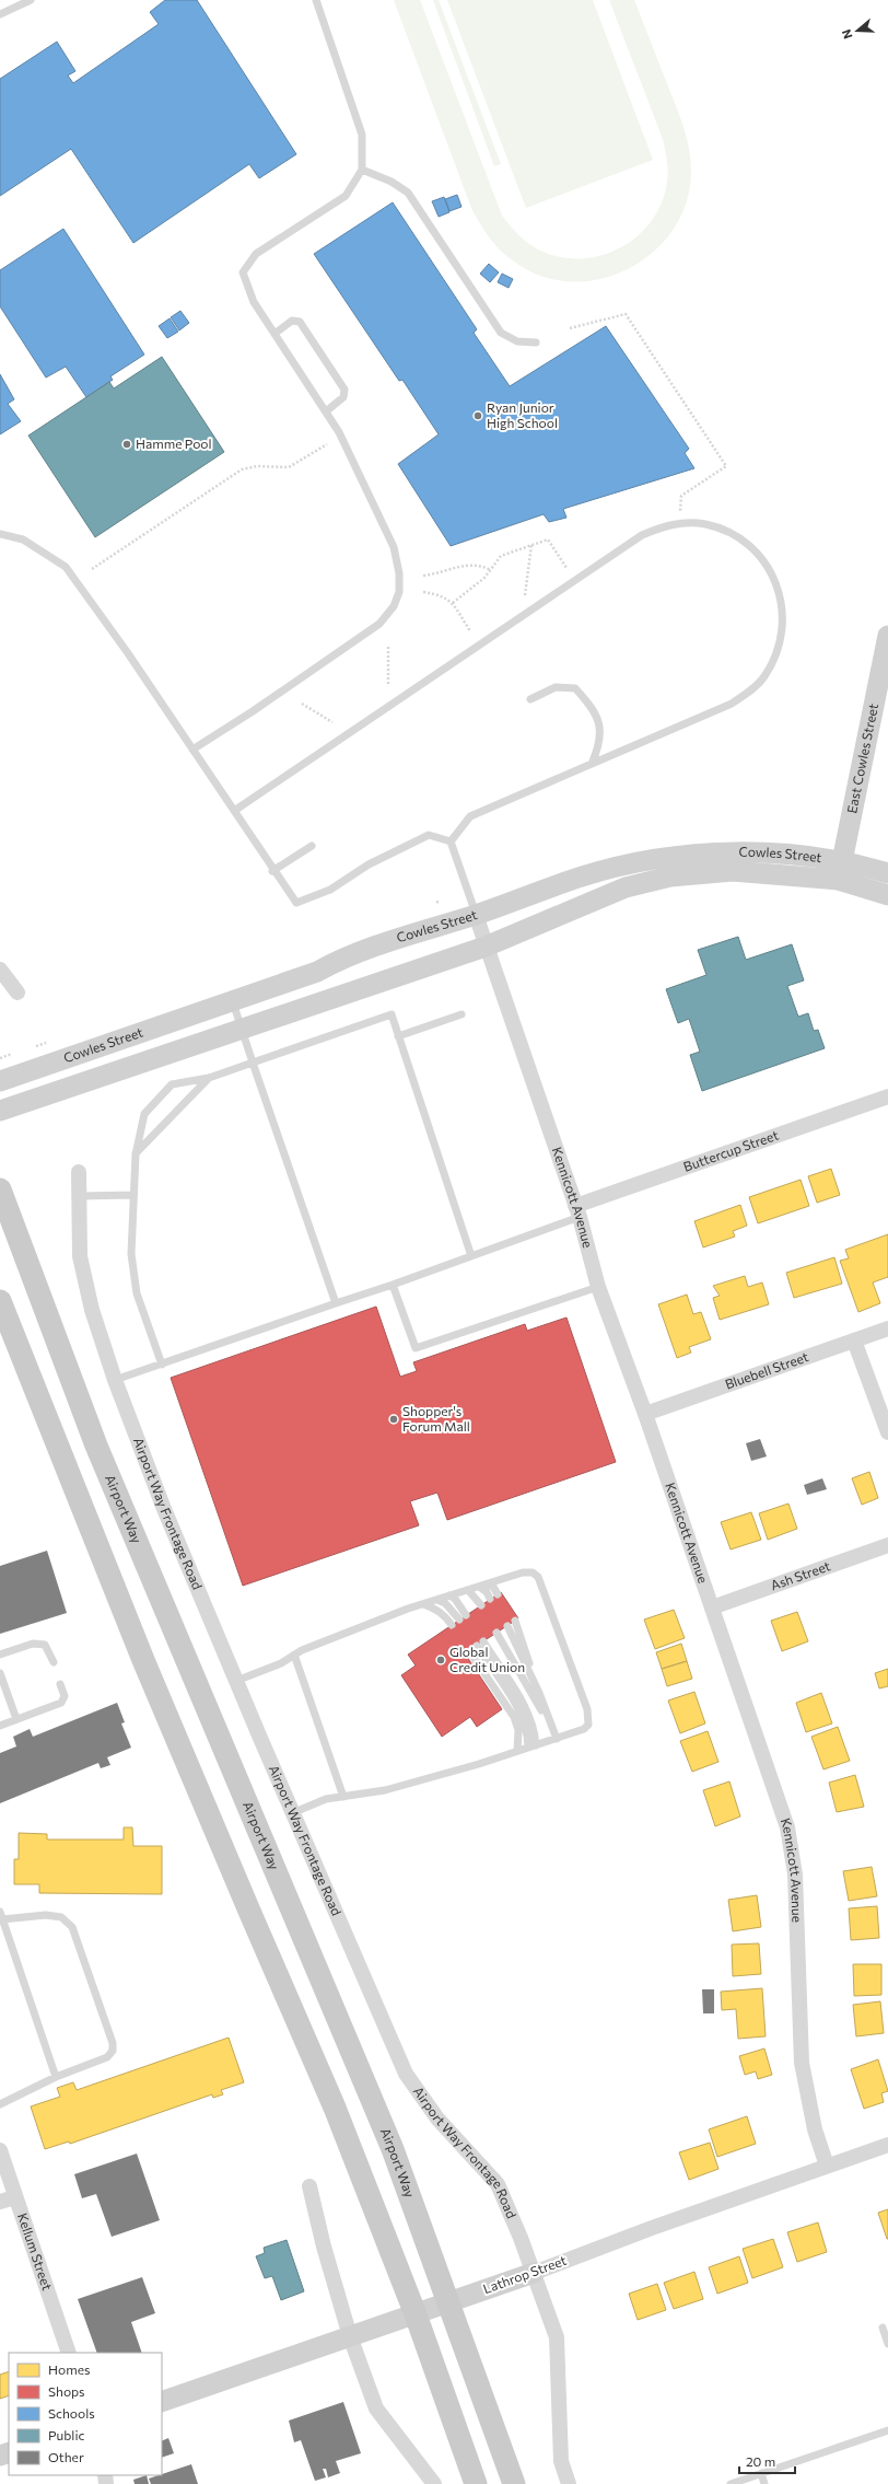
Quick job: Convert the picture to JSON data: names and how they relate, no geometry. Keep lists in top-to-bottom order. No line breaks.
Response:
{"streets":{"main road":["East Cowles Street","Cowles Street","Airport Way","Lathrop Street"],"street":["Buttercup Street","Kennicott Avenue","Bluebell Street","Airport Way Frontage Road","Ash Street","Kellum Street"]},"crossings":[["East Cowles Street","Cowles Street"],["Cowles Street","Kennicott Avenue"],["Buttercup Street","Kennicott Avenue"],["Kennicott Avenue","Bluebell Street"],["Kennicott Avenue","Ash Street"],["Kennicott Avenue","Lathrop Street"],["Airport Way","Lathrop Street"],["Airport Way Frontage Road","Lathrop Street"]],"places":["Ryan Junior High School","Hamme Pool","Shopper's Forum Mall","Global Credit Union"],"legend":["Homes","Shops","Schools","Public","Other"],"scale_bar":"20 m","north":"left"}
